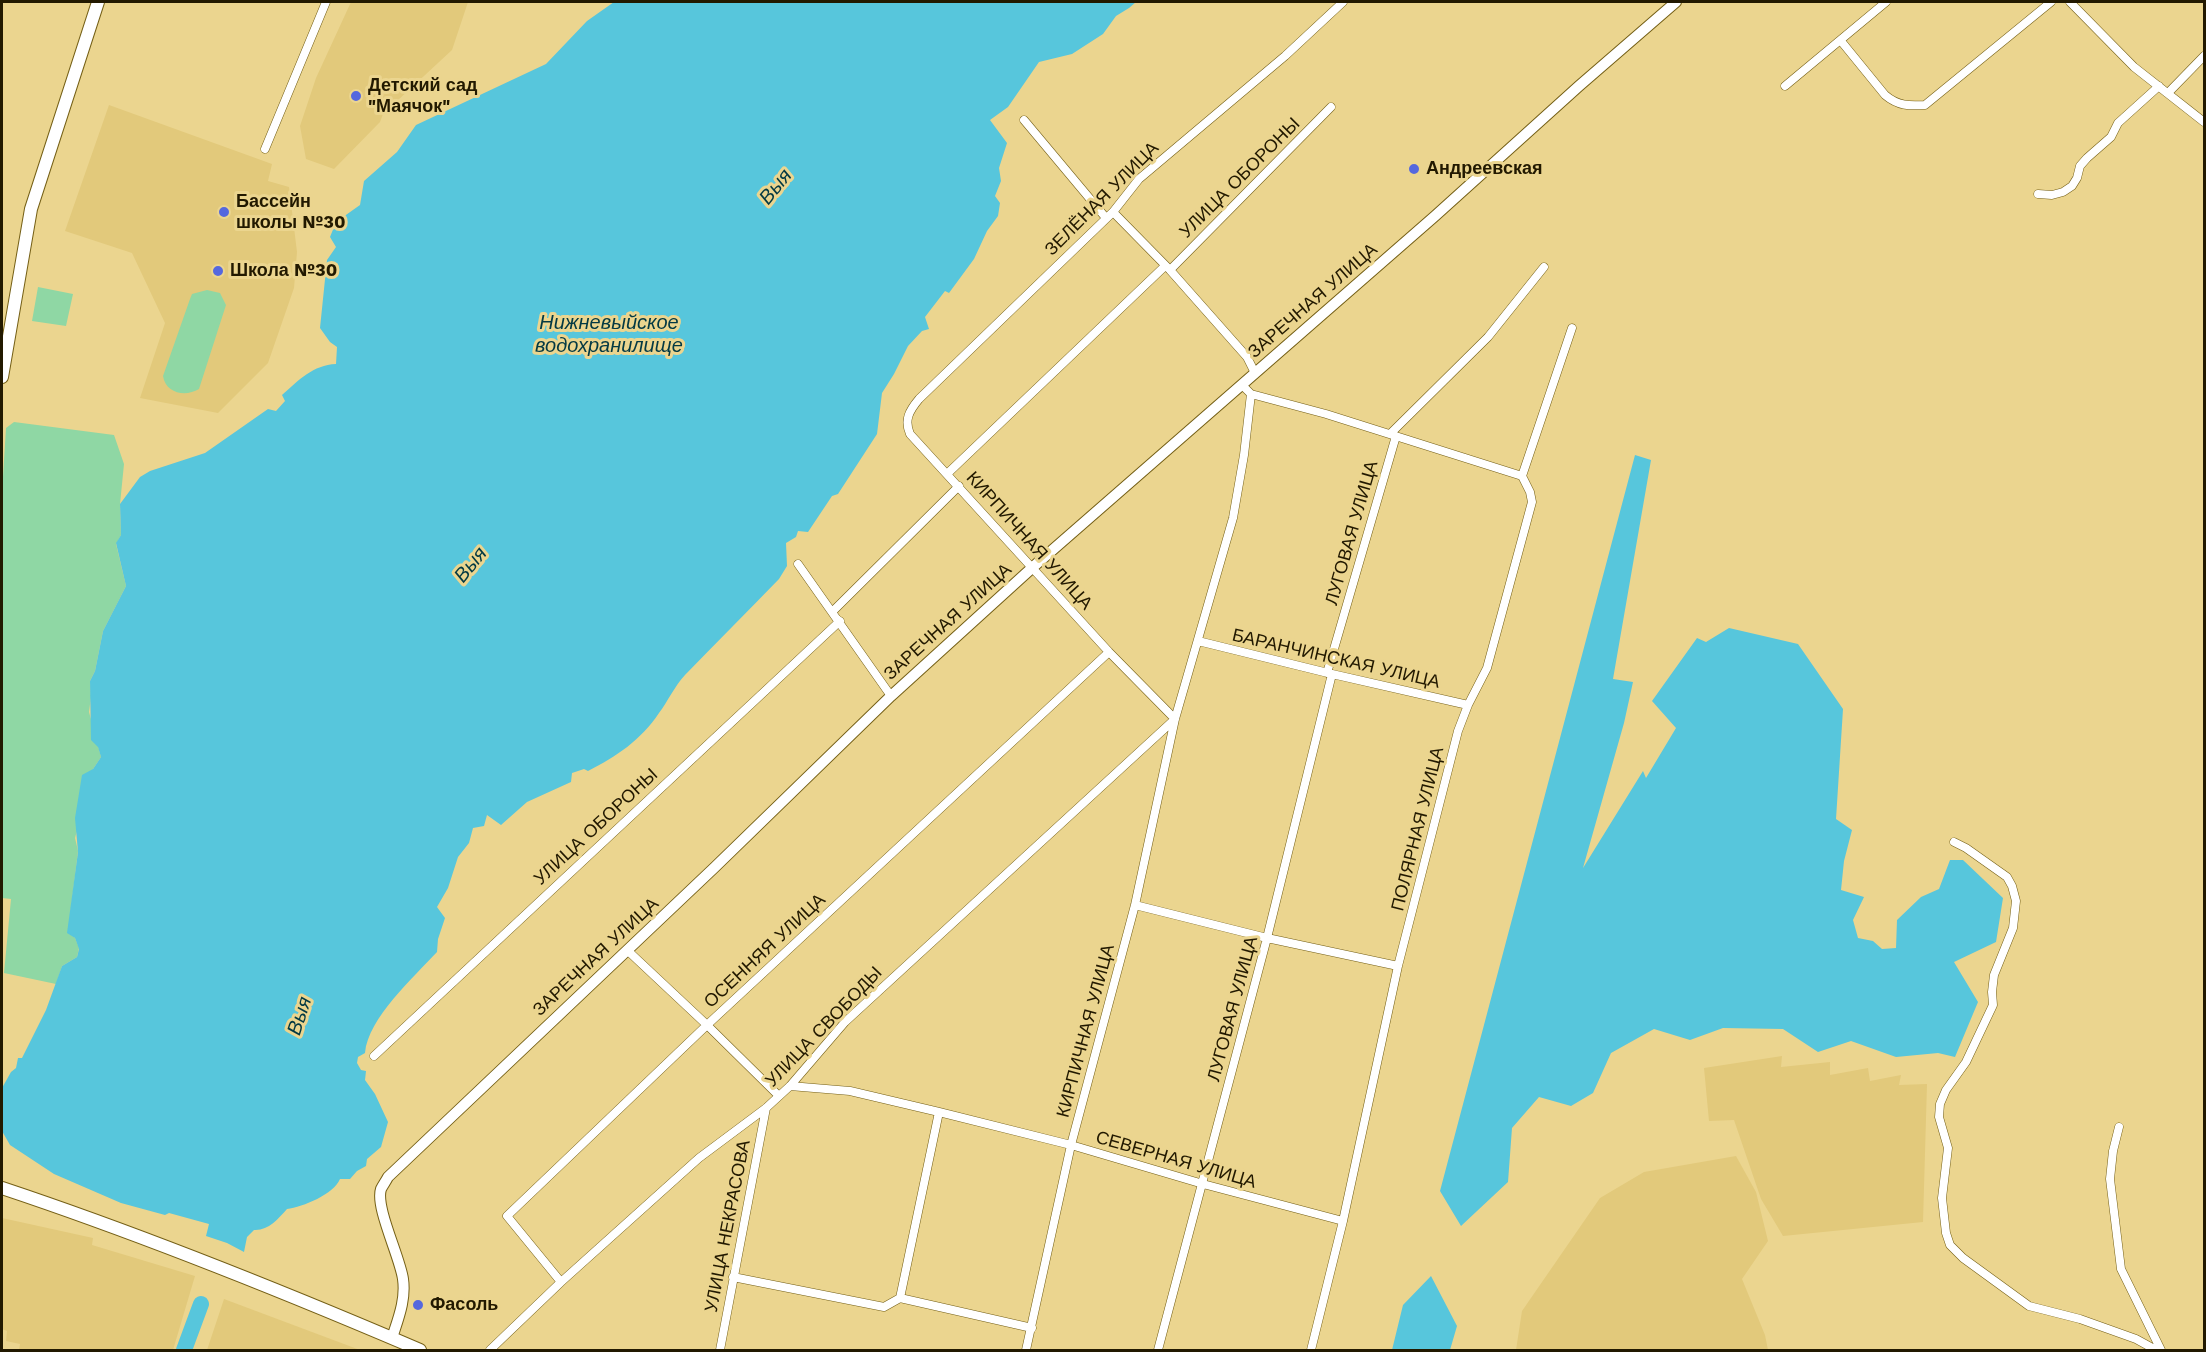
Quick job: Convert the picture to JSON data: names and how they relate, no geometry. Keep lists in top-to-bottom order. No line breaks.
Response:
{"streets":{"street":["УЛИЦА ОБОРОНЫ","ЗЕЛЁНАЯ УЛИЦА","ЗАРЕЧНАЯ УЛИЦА","ЛУГОВАЯ УЛИЦА","КИРПИЧНАЯ УЛИЦА","БАРАНЧИНСКАЯ УЛИЦА","ПОЛЯРНАЯ УЛИЦА","ОСЕННЯЯ УЛИЦА","УЛИЦА СВОБОДЫ","СЕВЕРНАЯ УЛИЦА","УЛИЦА НЕКРАСОВА"]},"crossings":[["УЛИЦА ОБОРОНЫ","КИРПИЧНАЯ УЛИЦА"],["ЗЕЛЁНАЯ УЛИЦА","КИРПИЧНАЯ УЛИЦА"],["ЗАРЕЧНАЯ УЛИЦА","КИРПИЧНАЯ УЛИЦА"],["ЛУГОВАЯ УЛИЦА","БАРАНЧИНСКАЯ УЛИЦА"],["ЛУГОВАЯ УЛИЦА","СЕВЕРНАЯ УЛИЦА"],["КИРПИЧНАЯ УЛИЦА","БАРАНЧИНСКАЯ УЛИЦА"],["КИРПИЧНАЯ УЛИЦА","ОСЕННЯЯ УЛИЦА"],["КИРПИЧНАЯ УЛИЦА","УЛИЦА СВОБОДЫ"],["КИРПИЧНАЯ УЛИЦА","СЕВЕРНАЯ УЛИЦА"],["БАРАНЧИНСКАЯ УЛИЦА","ПОЛЯРНАЯ УЛИЦА"],["ПОЛЯРНАЯ УЛИЦА","СЕВЕРНАЯ УЛИЦА"],["ОСЕННЯЯ УЛИЦА","УЛИЦА СВОБОДЫ"],["УЛИЦА СВОБОДЫ","СЕВЕРНАЯ УЛИЦА"],["УЛИЦА СВОБОДЫ","УЛИЦА НЕКРАСОВА"]],"water":["Выя","Нижневыйское водохранилище"],"places":["Детский сад \"Маячок\"","Андреевская","Бассейн школы №30","Школа №30","Фасоль"]}
